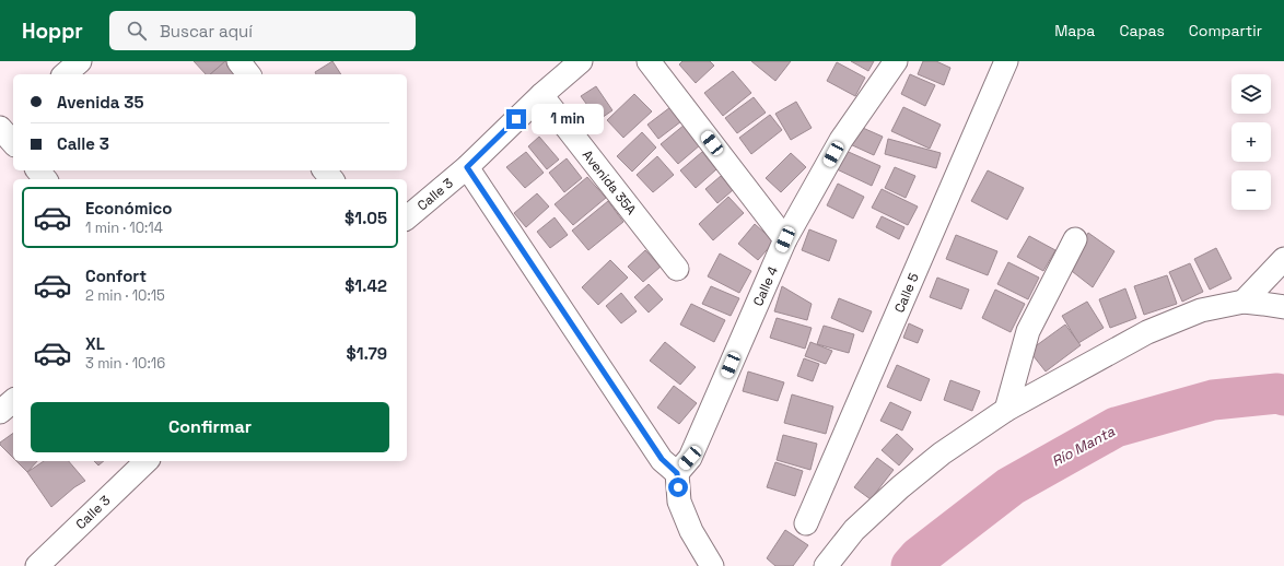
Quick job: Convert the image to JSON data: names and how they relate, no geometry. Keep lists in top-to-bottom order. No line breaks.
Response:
{"streets":{"street":["Avenida 35A","Calle 3","Calle 4","Calle 5"]},"crossings":[["Avenida 35A","Calle 3"]],"water":["Río Manta"],"page":{"header":"Hoppr","search":"Buscar aquí","nav":["Mapa","Capas","Compartir"],"map_buttons":["+","−"],"banner":["Avenida 35","Calle 3"],"bubble":"1 min","list":[{"name":"Económico","note":"1 min · 10:14","value":"$1.05"},{"name":"Confort","note":"2 min · 10:15","value":"$1.42"},{"name":"XL","note":"3 min · 10:16","value":"$1.79"}],"buttons":"Confirmar"}}
